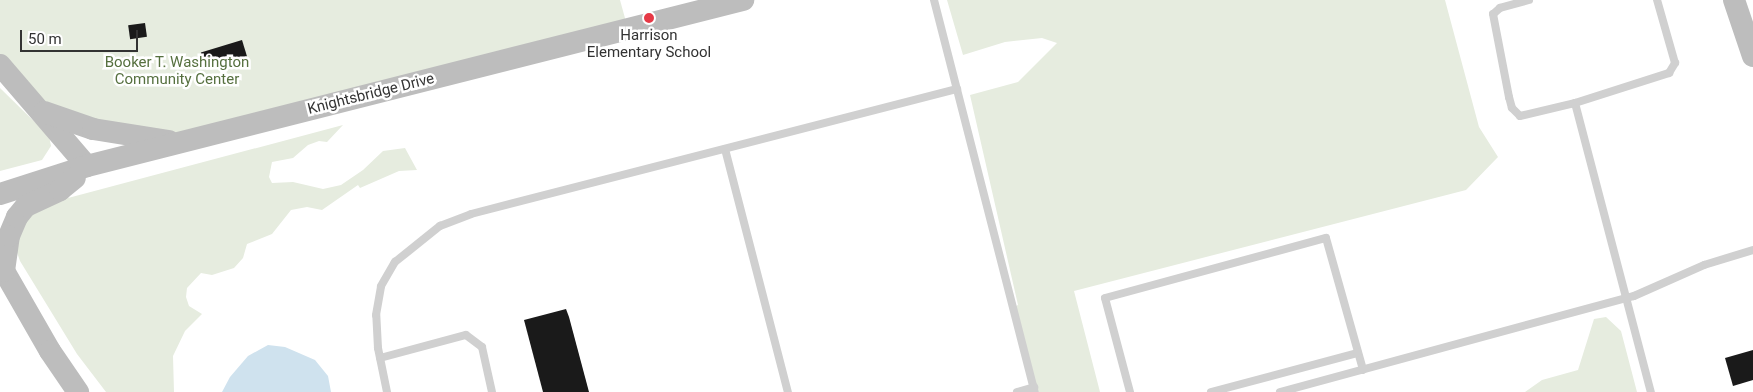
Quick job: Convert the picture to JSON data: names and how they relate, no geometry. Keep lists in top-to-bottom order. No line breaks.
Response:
{"streets":{"street":["Knightsbridge Drive"]},"parks":["Booker T. Washington Community Center"],"places":["Harrison Elementary School"],"scale_bar":"50 m"}
